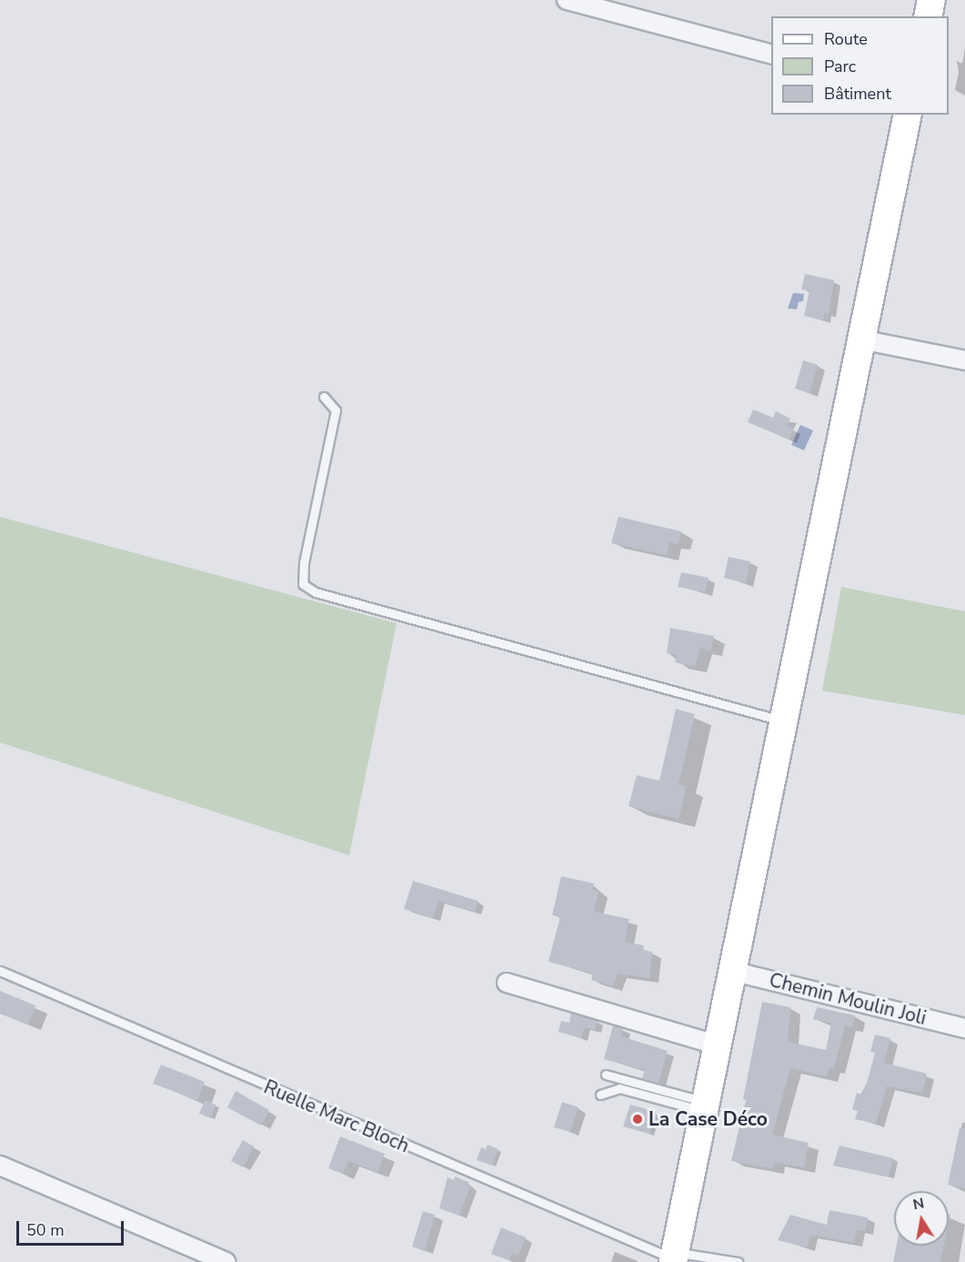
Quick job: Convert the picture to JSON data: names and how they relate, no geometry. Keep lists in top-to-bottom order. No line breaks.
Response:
{"streets":{"street":["Chemin Moulin Joli"],"lane":["Ruelle Marc Bloch"]},"places":["La Case Déco"],"legend":["Route","Parc","Bâtiment"],"scale_bar":"50 m","north":"top"}
